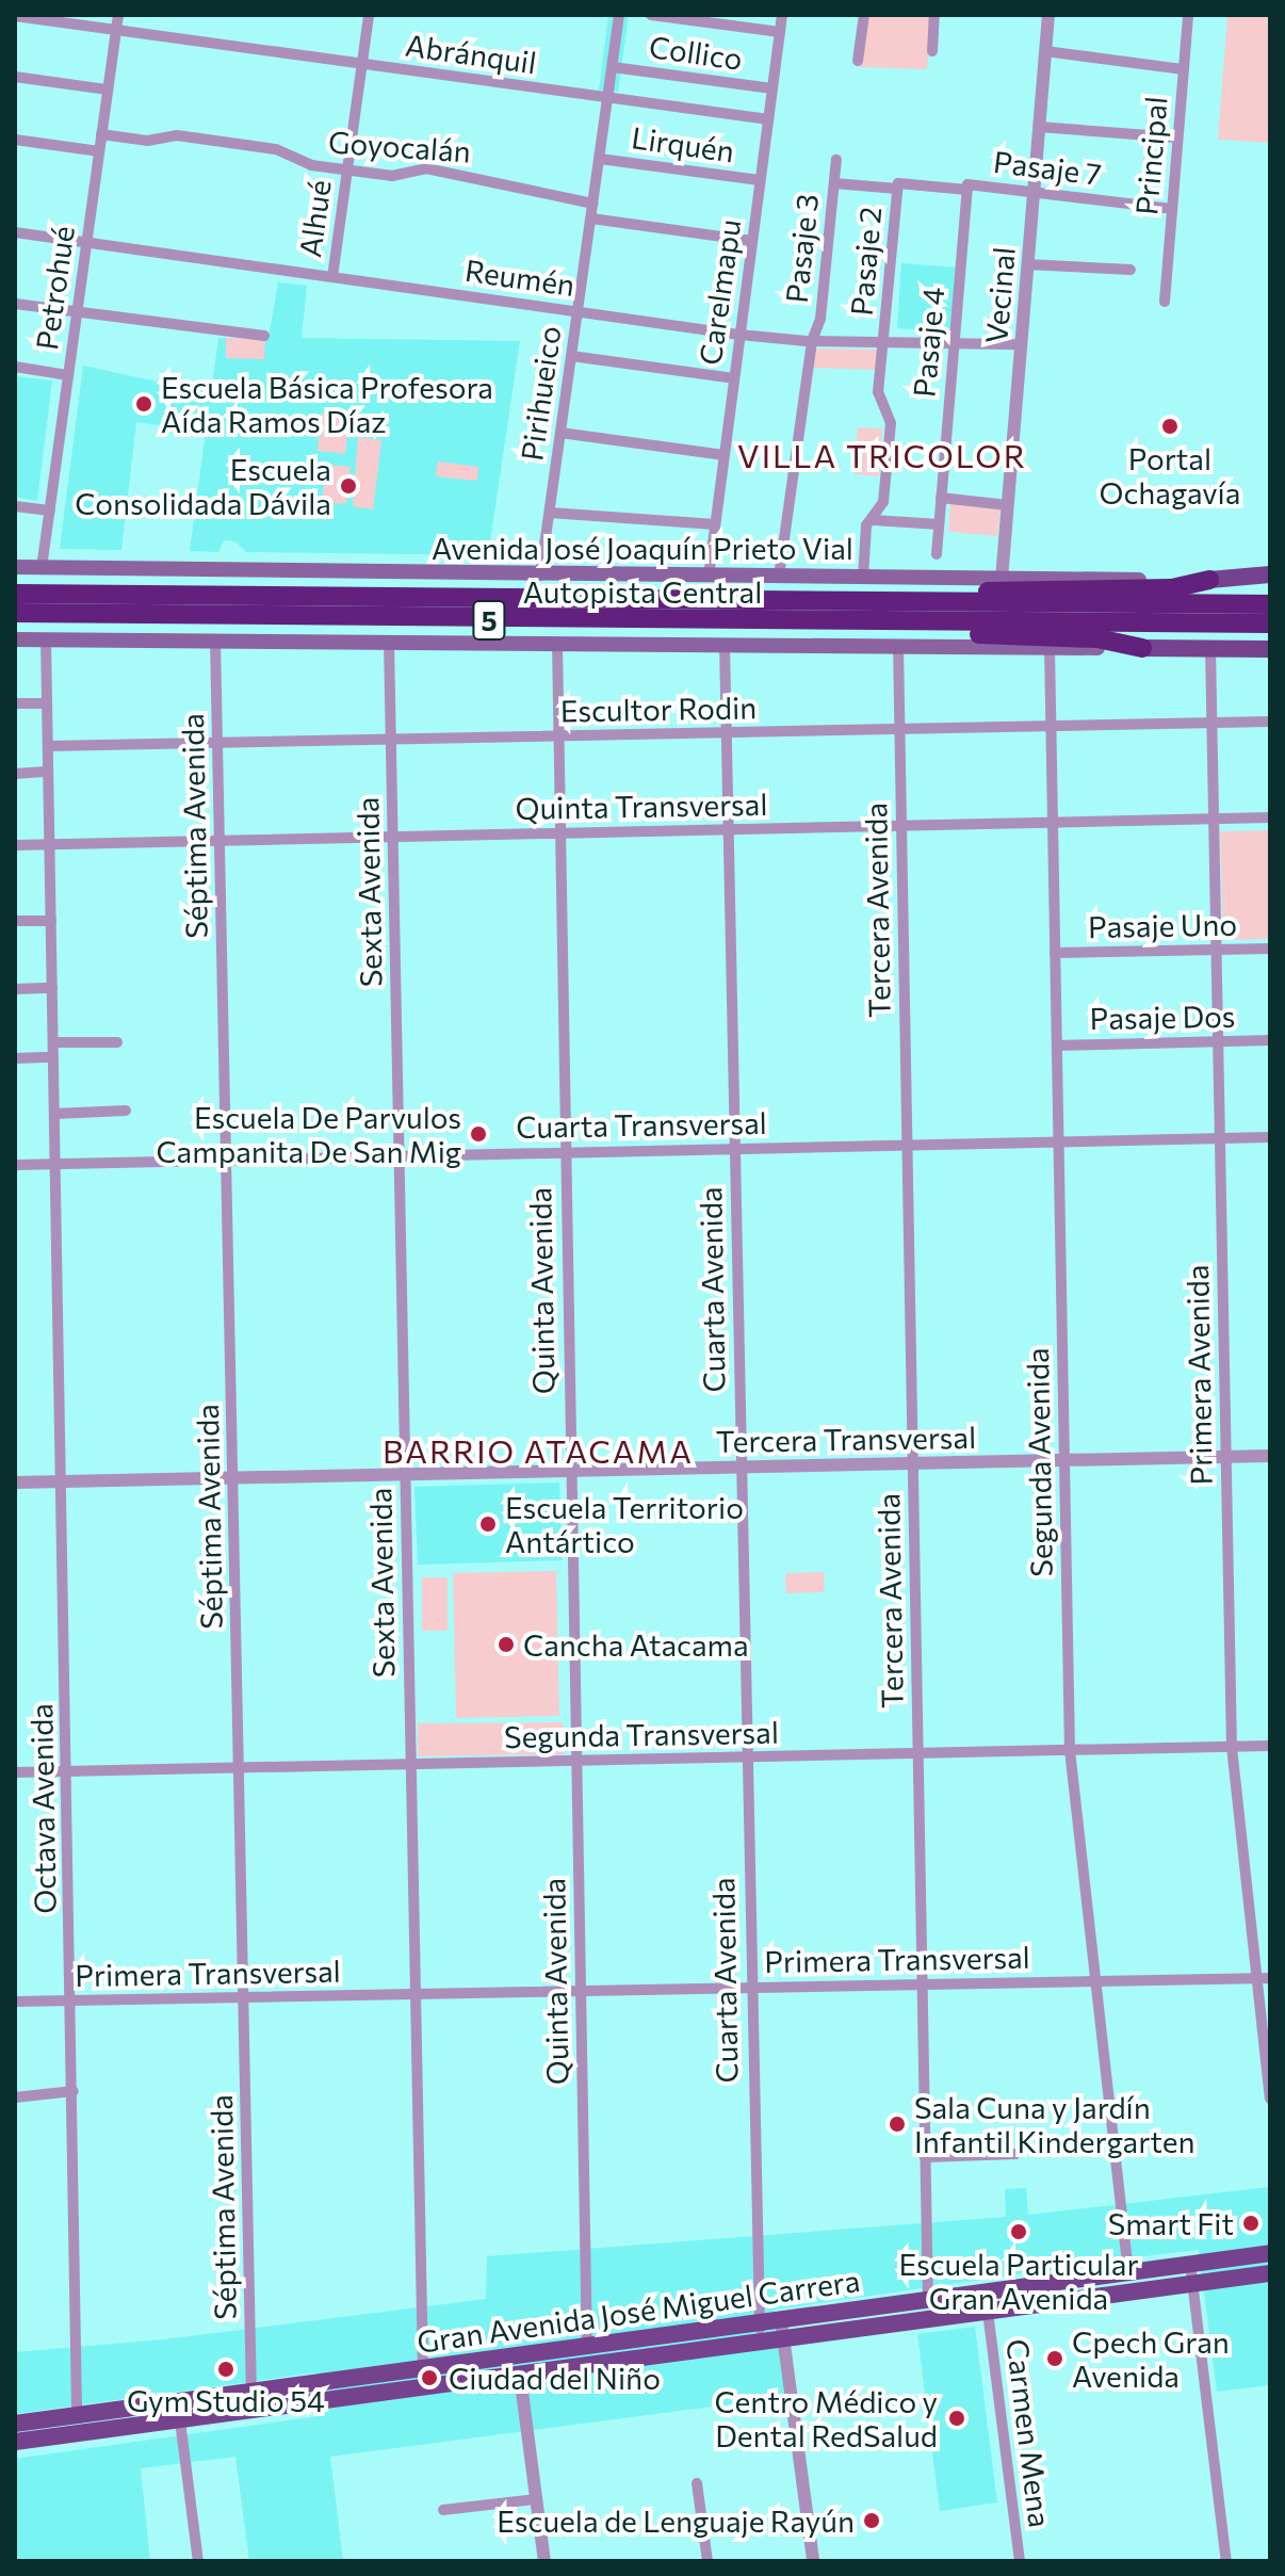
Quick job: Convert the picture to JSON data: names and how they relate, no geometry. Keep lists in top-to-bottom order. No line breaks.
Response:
{"streets":{"highway":["Autopista Central","5"],"main road":["Avenida José Joaquín Prieto Vial","Gran Avenida José Miguel Carrera"],"street":["Collico","Abránquil","Lirquén","Goyocalán","Principal","Pasaje 7","Alhué","Pasaje 3","Pasaje 2","Reumén","Petrohué","Carelmapu","Vecinal","Pasaje 4","Pirihueico","Escultor Rodin","Quinta Transversal","Séptima Avenida","Sexta Avenida","Tercera Avenida","Pasaje Uno","Pasaje Dos","Cuarta Transversal","Cuarta Avenida","Quinta Avenida","Primera Avenida","Tercera Transversal","Segunda Avenida","Segunda Transversal","Octava Avenida","Primera Transversal","Carmen Mena"]},"crossings":[["Collico","Carelmapu"],["Collico","Pirihueico"],["Abránquil","Alhué"],["Abránquil","Petrohué"],["Abránquil","Carelmapu"],["Abránquil","Pirihueico"],["Lirquén","Carelmapu"],["Lirquén","Pirihueico"],["Goyocalán","Alhué"],["Goyocalán","Petrohué"],["Goyocalán","Pirihueico"],["Principal","Pasaje 7"],["Pasaje 7","Pasaje 3"],["Pasaje 7","Pasaje 2"],["Pasaje 7","Vecinal"],["Pasaje 7","Pasaje 4"],["Alhué","Reumén"],["Pasaje 3","Reumén"],["Pasaje 2","Reumén"],["Pasaje 2","Avenida José Joaquín Prieto Vial"],["Reumén","Petrohué"],["Reumén","Carelmapu"],["Reumén","Vecinal"],["Reumén","Pasaje 4"],["Reumén","Pirihueico"],["Petrohué","Avenida José Joaquín Prieto Vial"],["Carelmapu","Avenida José Joaquín Prieto Vial"],["Vecinal","Avenida José Joaquín Prieto Vial"],["Pirihueico","Avenida José Joaquín Prieto Vial"],["Escultor Rodin","Séptima Avenida"],["Escultor Rodin","Sexta Avenida"],["Escultor Rodin","Tercera Avenida"],["Escultor Rodin","Cuarta Avenida"],["Escultor Rodin","Quinta Avenida"],["Escultor Rodin","Primera Avenida"],["Escultor Rodin","Segunda Avenida"],["Escultor Rodin","Octava Avenida"],["Quinta Transversal","Séptima Avenida"],["Quinta Transversal","Sexta Avenida"],["Quinta Transversal","Tercera Avenida"],["Quinta Transversal","Cuarta Avenida"],["Quinta Transversal","Quinta Avenida"],["Quinta Transversal","Primera Avenida"],["Quinta Transversal","Segunda Avenida"],["Quinta Transversal","Octava Avenida"],["Séptima Avenida","Cuarta Transversal"],["Séptima Avenida","Tercera Transversal"],["Séptima Avenida","Segunda Transversal"],["Séptima Avenida","Primera Transversal"],["Séptima Avenida","Gran Avenida José Miguel Carrera"],["Sexta Avenida","Cuarta Transversal"],["Sexta Avenida","Tercera Transversal"],["Sexta Avenida","Segunda Transversal"],["Sexta Avenida","Primera Transversal"],["Sexta Avenida","Gran Avenida José Miguel Carrera"],["Tercera Avenida","Cuarta Transversal"],["Tercera Avenida","Tercera Transversal"],["Tercera Avenida","Segunda Transversal"],["Tercera Avenida","Primera Transversal"],["Tercera Avenida","Gran Avenida José Miguel Carrera"],["Pasaje Uno","Primera Avenida"],["Pasaje Uno","Segunda Avenida"],["Pasaje Dos","Primera Avenida"],["Pasaje Dos","Segunda Avenida"],["Cuarta Transversal","Cuarta Avenida"],["Cuarta Transversal","Quinta Avenida"],["Cuarta Transversal","Primera Avenida"],["Cuarta Transversal","Segunda Avenida"],["Cuarta Transversal","Octava Avenida"],["Cuarta Avenida","Tercera Transversal"],["Cuarta Avenida","Segunda Transversal"],["Cuarta Avenida","Primera Transversal"],["Cuarta Avenida","Gran Avenida José Miguel Carrera"],["Quinta Avenida","Tercera Transversal"],["Quinta Avenida","Segunda Transversal"],["Quinta Avenida","Primera Transversal"],["Quinta Avenida","Gran Avenida José Miguel Carrera"],["Primera Avenida","Tercera Transversal"],["Primera Avenida","Segunda Transversal"],["Primera Avenida","Primera Transversal"],["Tercera Transversal","Segunda Avenida"],["Tercera Transversal","Octava Avenida"],["Segunda Avenida","Segunda Transversal"],["Segunda Avenida","Primera Transversal"],["Segunda Avenida","Gran Avenida José Miguel Carrera"],["Segunda Transversal","Octava Avenida"],["Octava Avenida","Primera Transversal"],["Octava Avenida","Gran Avenida José Miguel Carrera"],["Gran Avenida José Miguel Carrera","Carmen Mena"]],"districts":["VILLA TRICOLOR","BARRIO ATACAMA"],"places":["Escuela Básica Profesora Aída Ramos Díaz","Portal Ochagavía","Escuela Consolidada Dávila","Escuela De Parvulos Campanita De San Mig","Escuela Territorio Antártico","Cancha Atacama","Sala Cuna y Jardín Infantil Kindergarten","Smart Fit","Escuela Particular Gran Avenida","Cpech Gran Avenida","Gym Studio 54","Ciudad del Niño","Centro Médico y Dental RedSalud","Escuela de Lenguaje Rayún"]}
